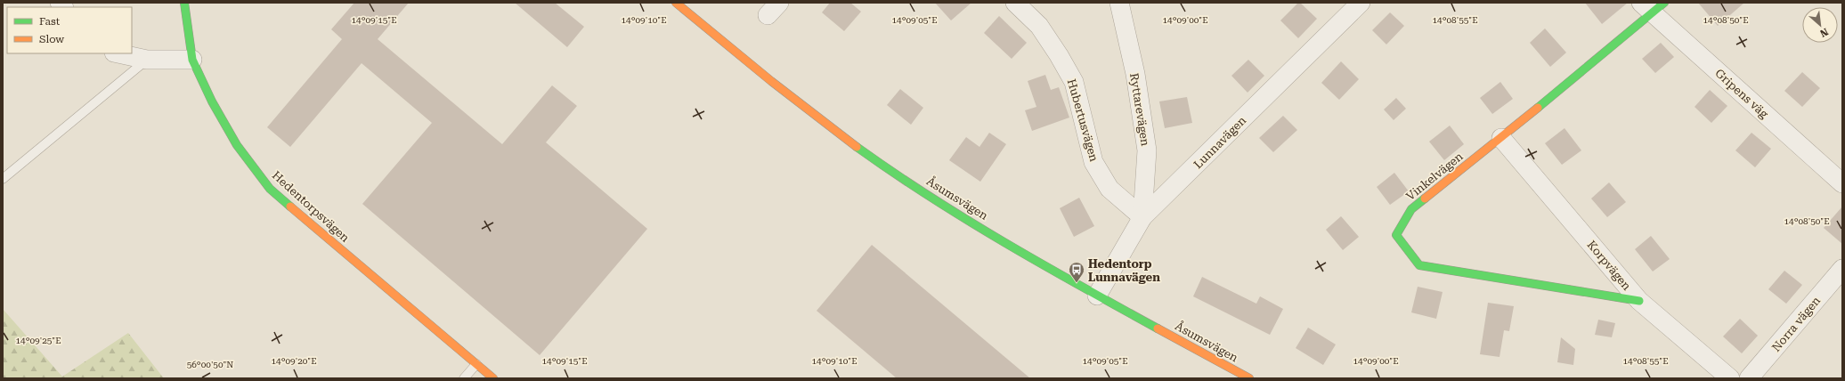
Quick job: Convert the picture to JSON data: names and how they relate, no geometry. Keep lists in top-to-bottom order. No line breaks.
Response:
{"streets":{"street":["Gripens väg","Ryttarevägen","Hubertusvägen","Lunnavägen","Vinkelvägen","Åsumsvägen","Hedentorpsvägen","Korpvägen","Norra vägen"]},"crossings":[["Gripens väg","Vinkelvägen"],["Ryttarevägen","Hubertusvägen"],["Ryttarevägen","Lunnavägen"],["Hubertusvägen","Lunnavägen"],["Lunnavägen","Åsumsvägen"],["Vinkelvägen","Korpvägen"]],"places":{"bus stop":["Hedentorp Lunnavägen"]},"legend":["Fast","Slow"],"north":"bottom right","coordinates":["14°09'15\"E","14°09'05\"E","14°09'00\"E","14°08'50\"E","14°09'10\"E","14°08'55\"E","14°09'25\"E","14°09'20\"E","56°00'50\"N"]}
